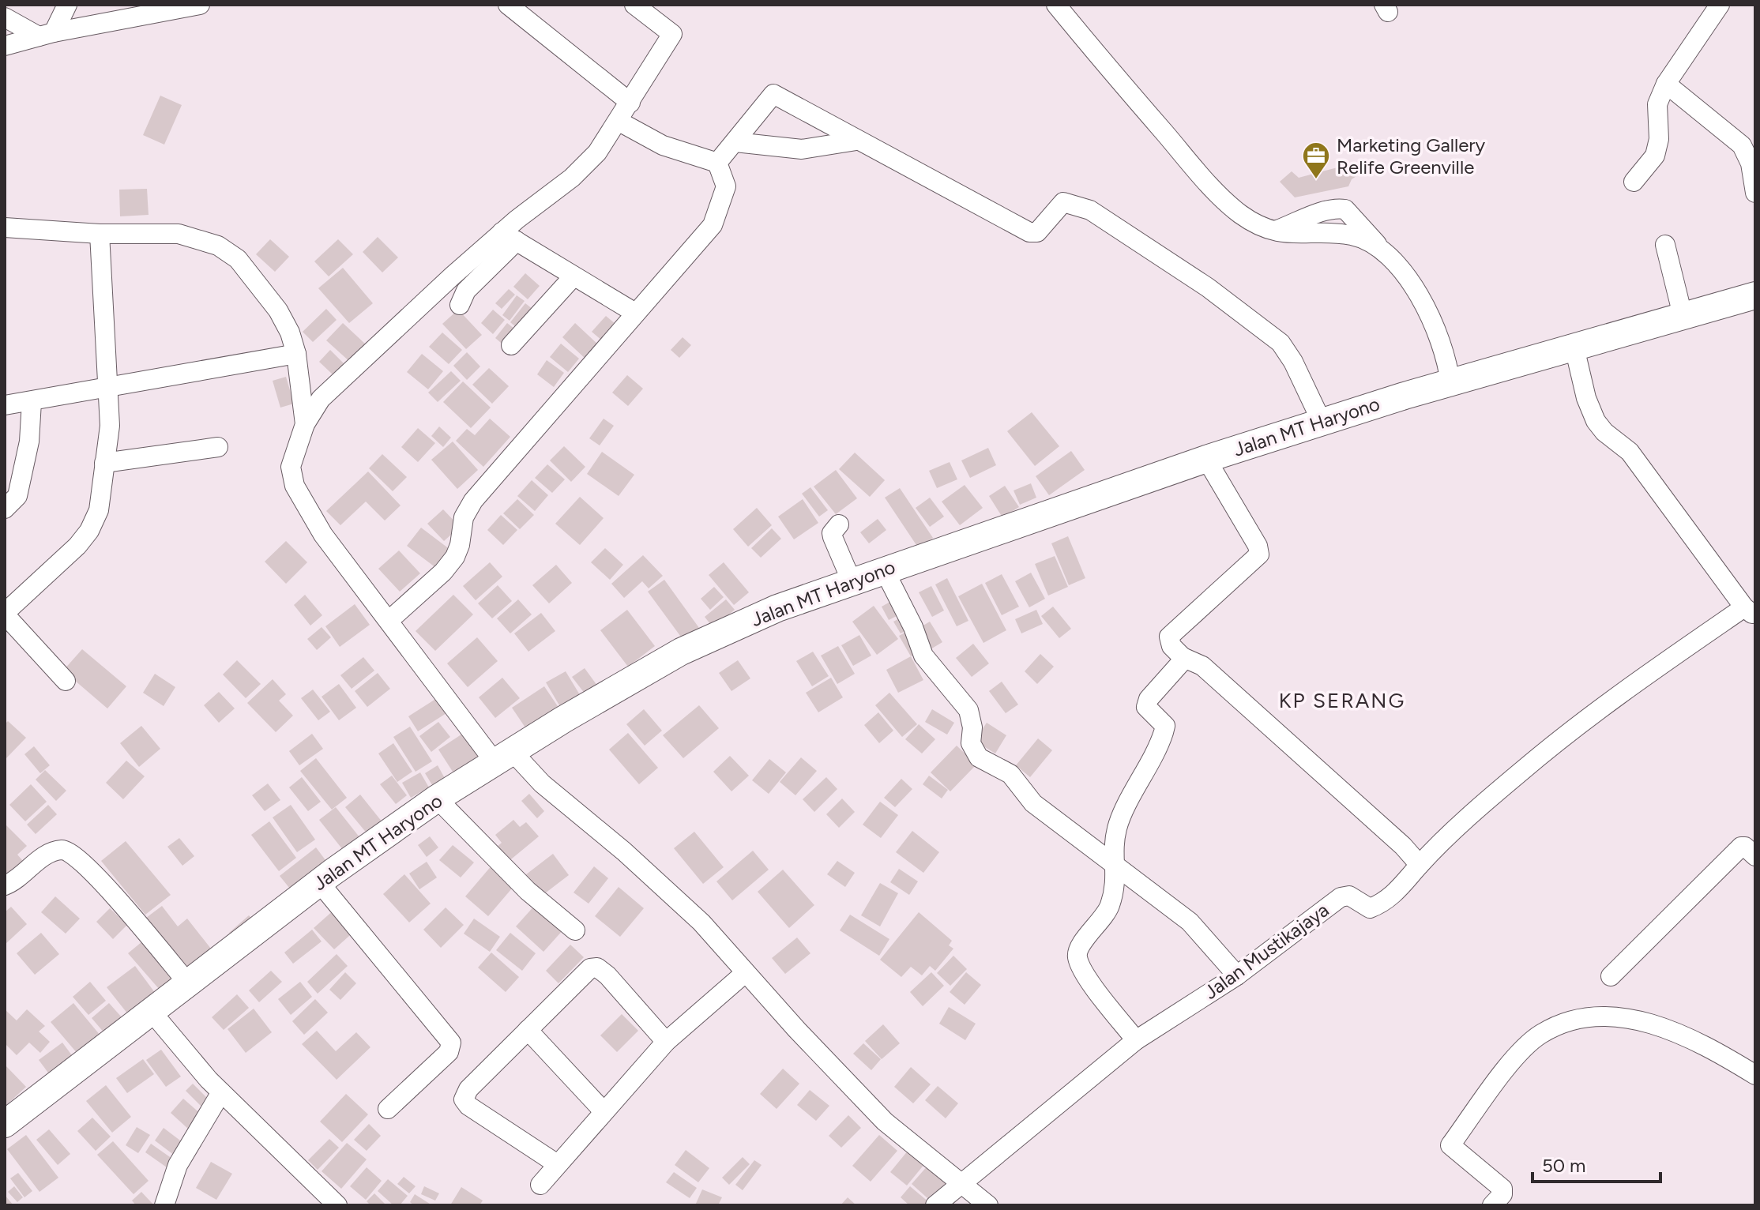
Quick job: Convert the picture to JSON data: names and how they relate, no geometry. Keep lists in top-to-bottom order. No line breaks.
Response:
{"streets":{"main road":["Jalan MT Haryono"],"street":["Jalan Mustikajaya"]},"districts":["KP SERANG"],"places":{"office":["Marketing Gallery Relife Greenville"]},"scale_bar":"50 m"}
